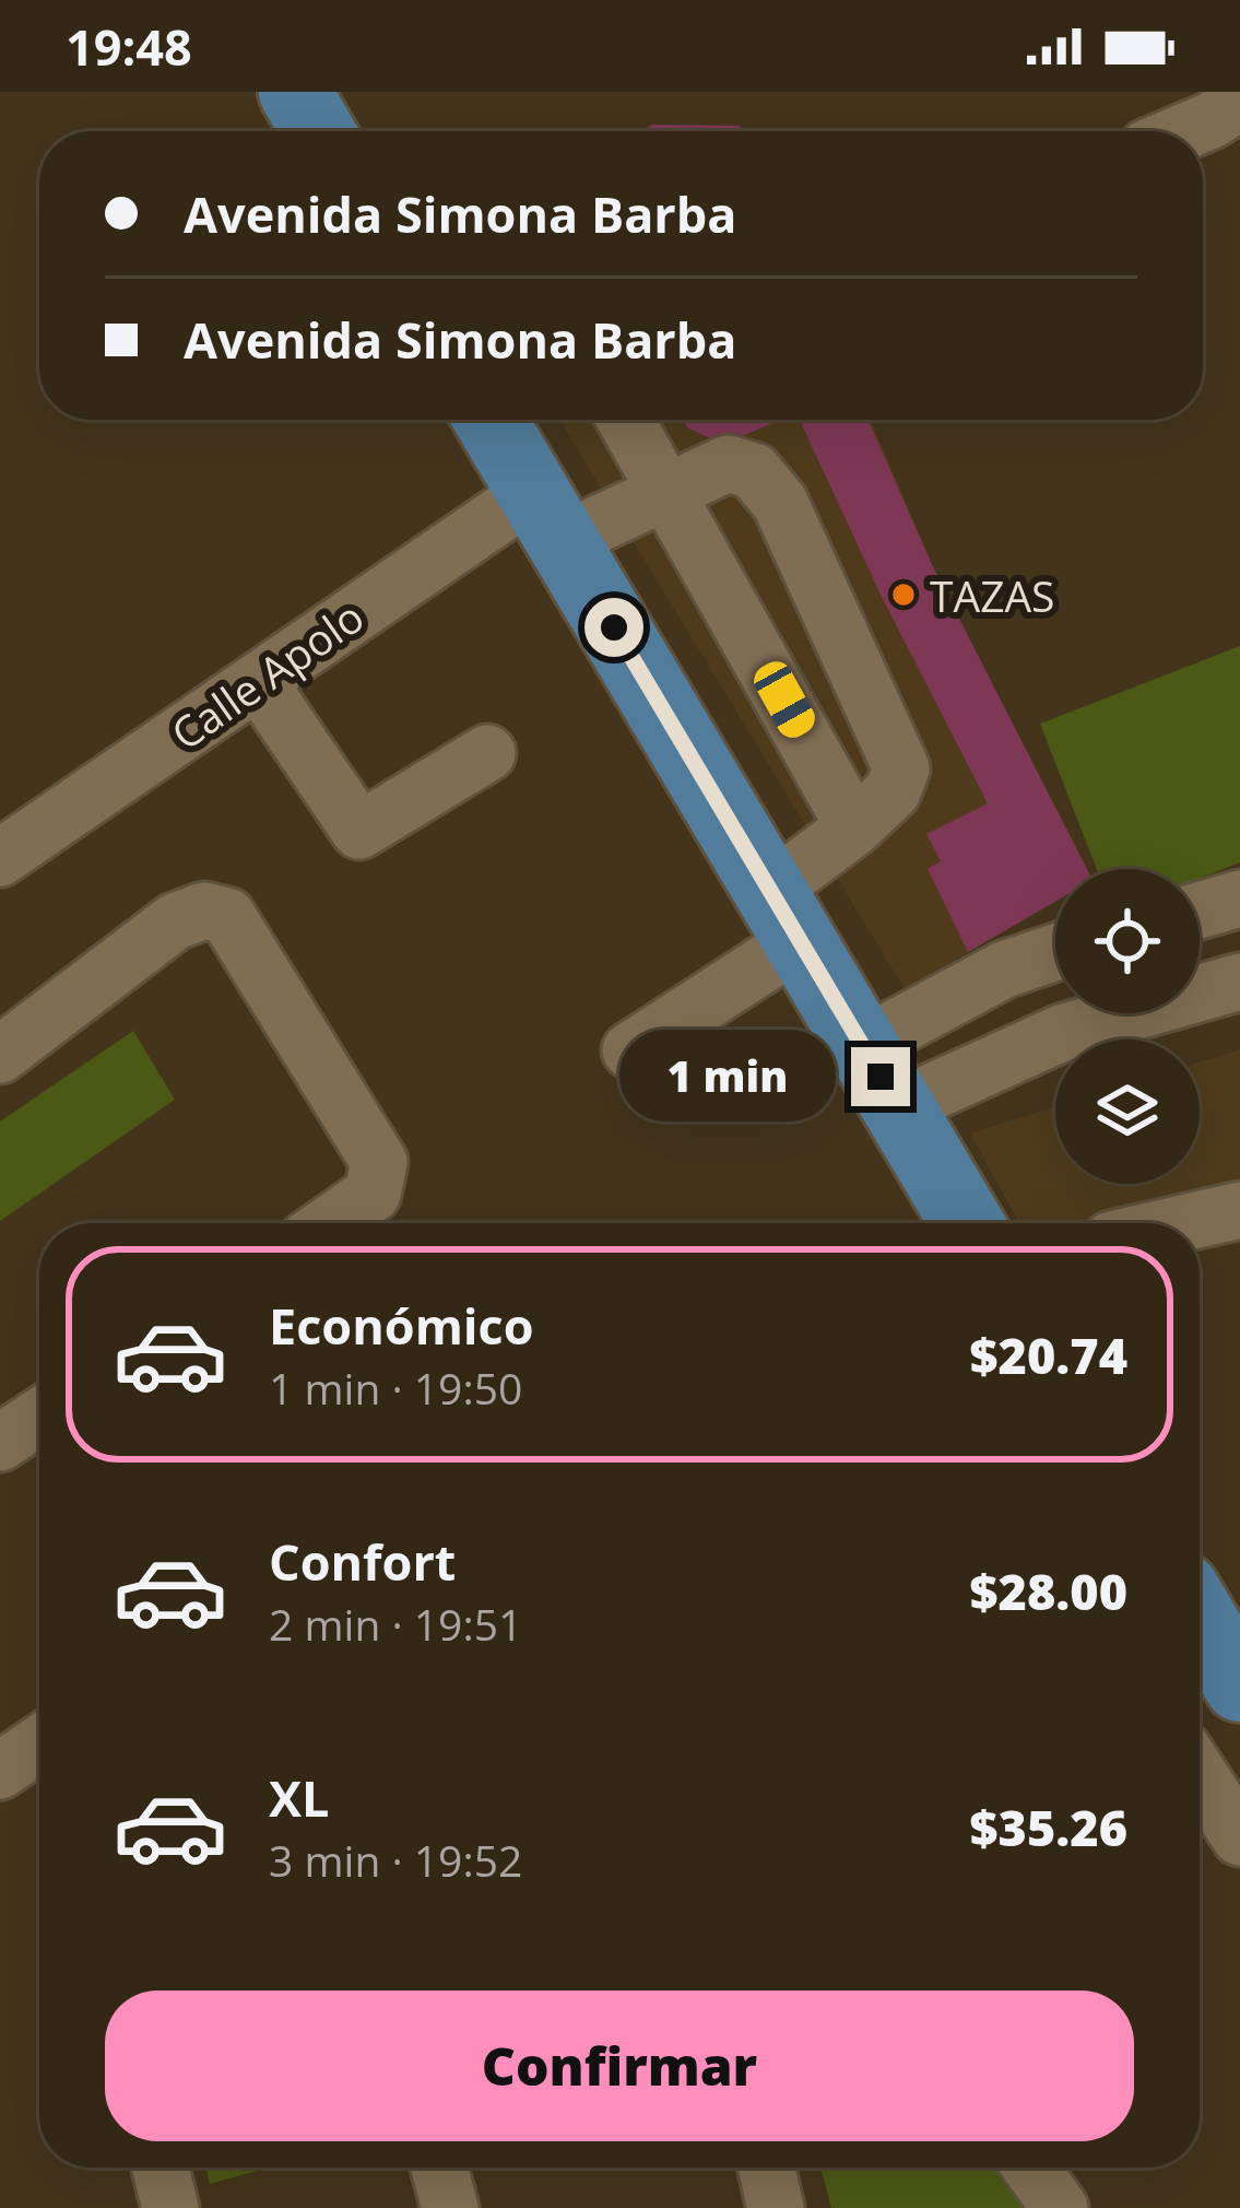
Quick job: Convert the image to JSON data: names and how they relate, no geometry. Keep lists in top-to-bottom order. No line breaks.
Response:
{"streets":{"street":["Calle Apolo"]},"places":["TAZAS"],"page":{"status":"19:48","banner":["Avenida Simona Barba","Avenida Simona Barba"],"bubble":"1 min","list":[{"name":"Económico","note":"1 min · 19:50","value":"$20.74"},{"name":"Confort","note":"2 min · 19:51","value":"$28.00"},{"name":"XL","note":"3 min · 19:52","value":"$35.26"}],"buttons":"Confirmar"}}
